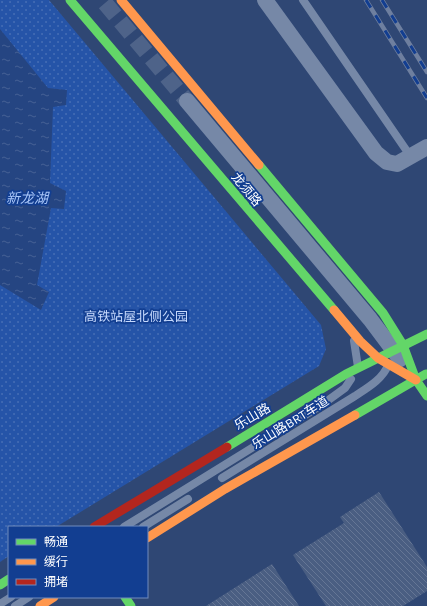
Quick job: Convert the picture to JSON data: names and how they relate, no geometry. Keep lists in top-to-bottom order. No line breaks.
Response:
{"streets":{"street":["龙须路","乐山路"],"lane":["乐山路BRT车道"]},"crossings":[["龙须路","乐山路"],["龙须路","乐山路BRT车道"],["乐山路","乐山路BRT车道"]],"water":["新龙湖"],"parks":["高铁站屋北侧公园"],"legend":["畅通","缓行","拥堵"]}
